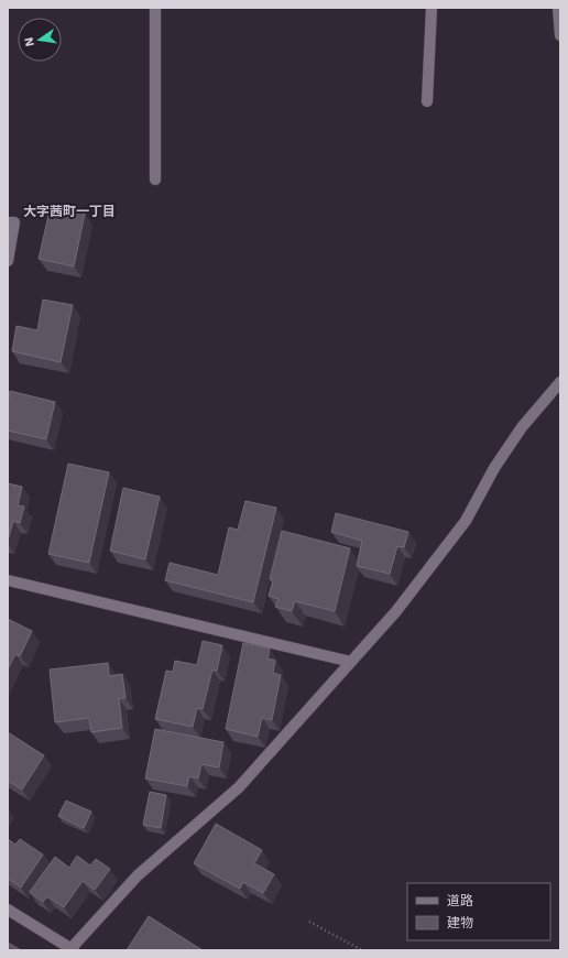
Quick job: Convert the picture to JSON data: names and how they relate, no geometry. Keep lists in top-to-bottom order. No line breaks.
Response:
{"districts":["大字茜町一丁目"],"legend":["道路","建物"],"north":"left"}
